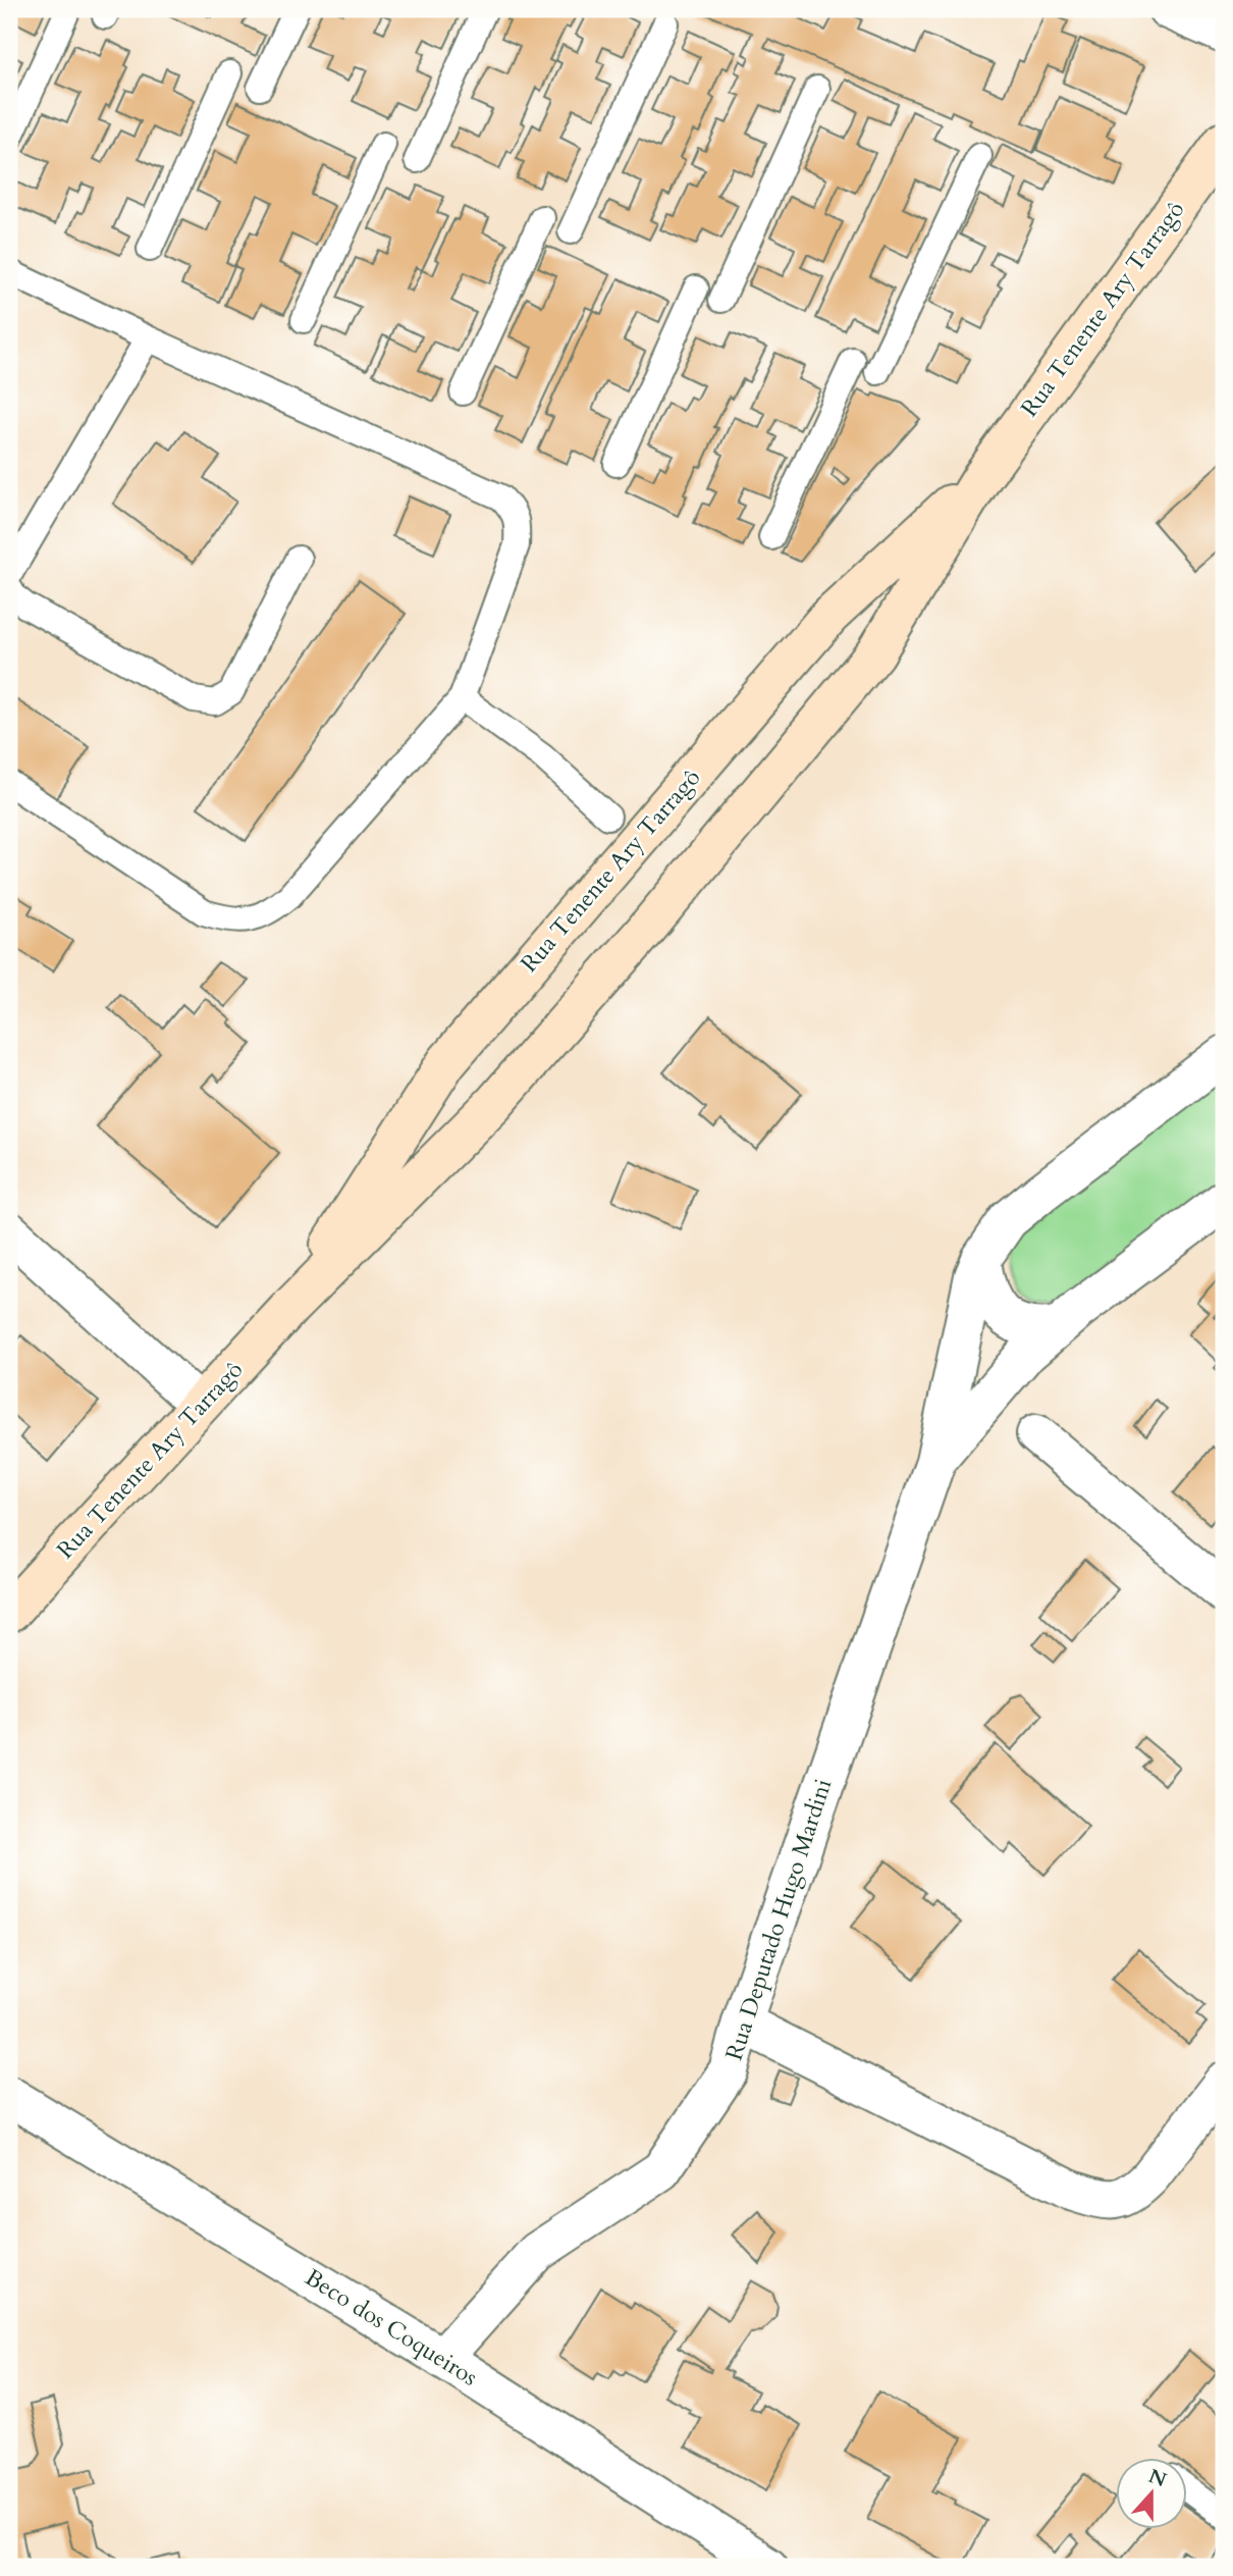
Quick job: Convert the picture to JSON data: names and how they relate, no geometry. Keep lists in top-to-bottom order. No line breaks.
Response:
{"streets":{"main road":["Rua Tenente Ary Tarragô"],"street":["Rua Deputado Hugo Mardini","Beco dos Coqueiros"]},"crossings":[["Rua Deputado Hugo Mardini","Beco dos Coqueiros"]],"north":"top"}
